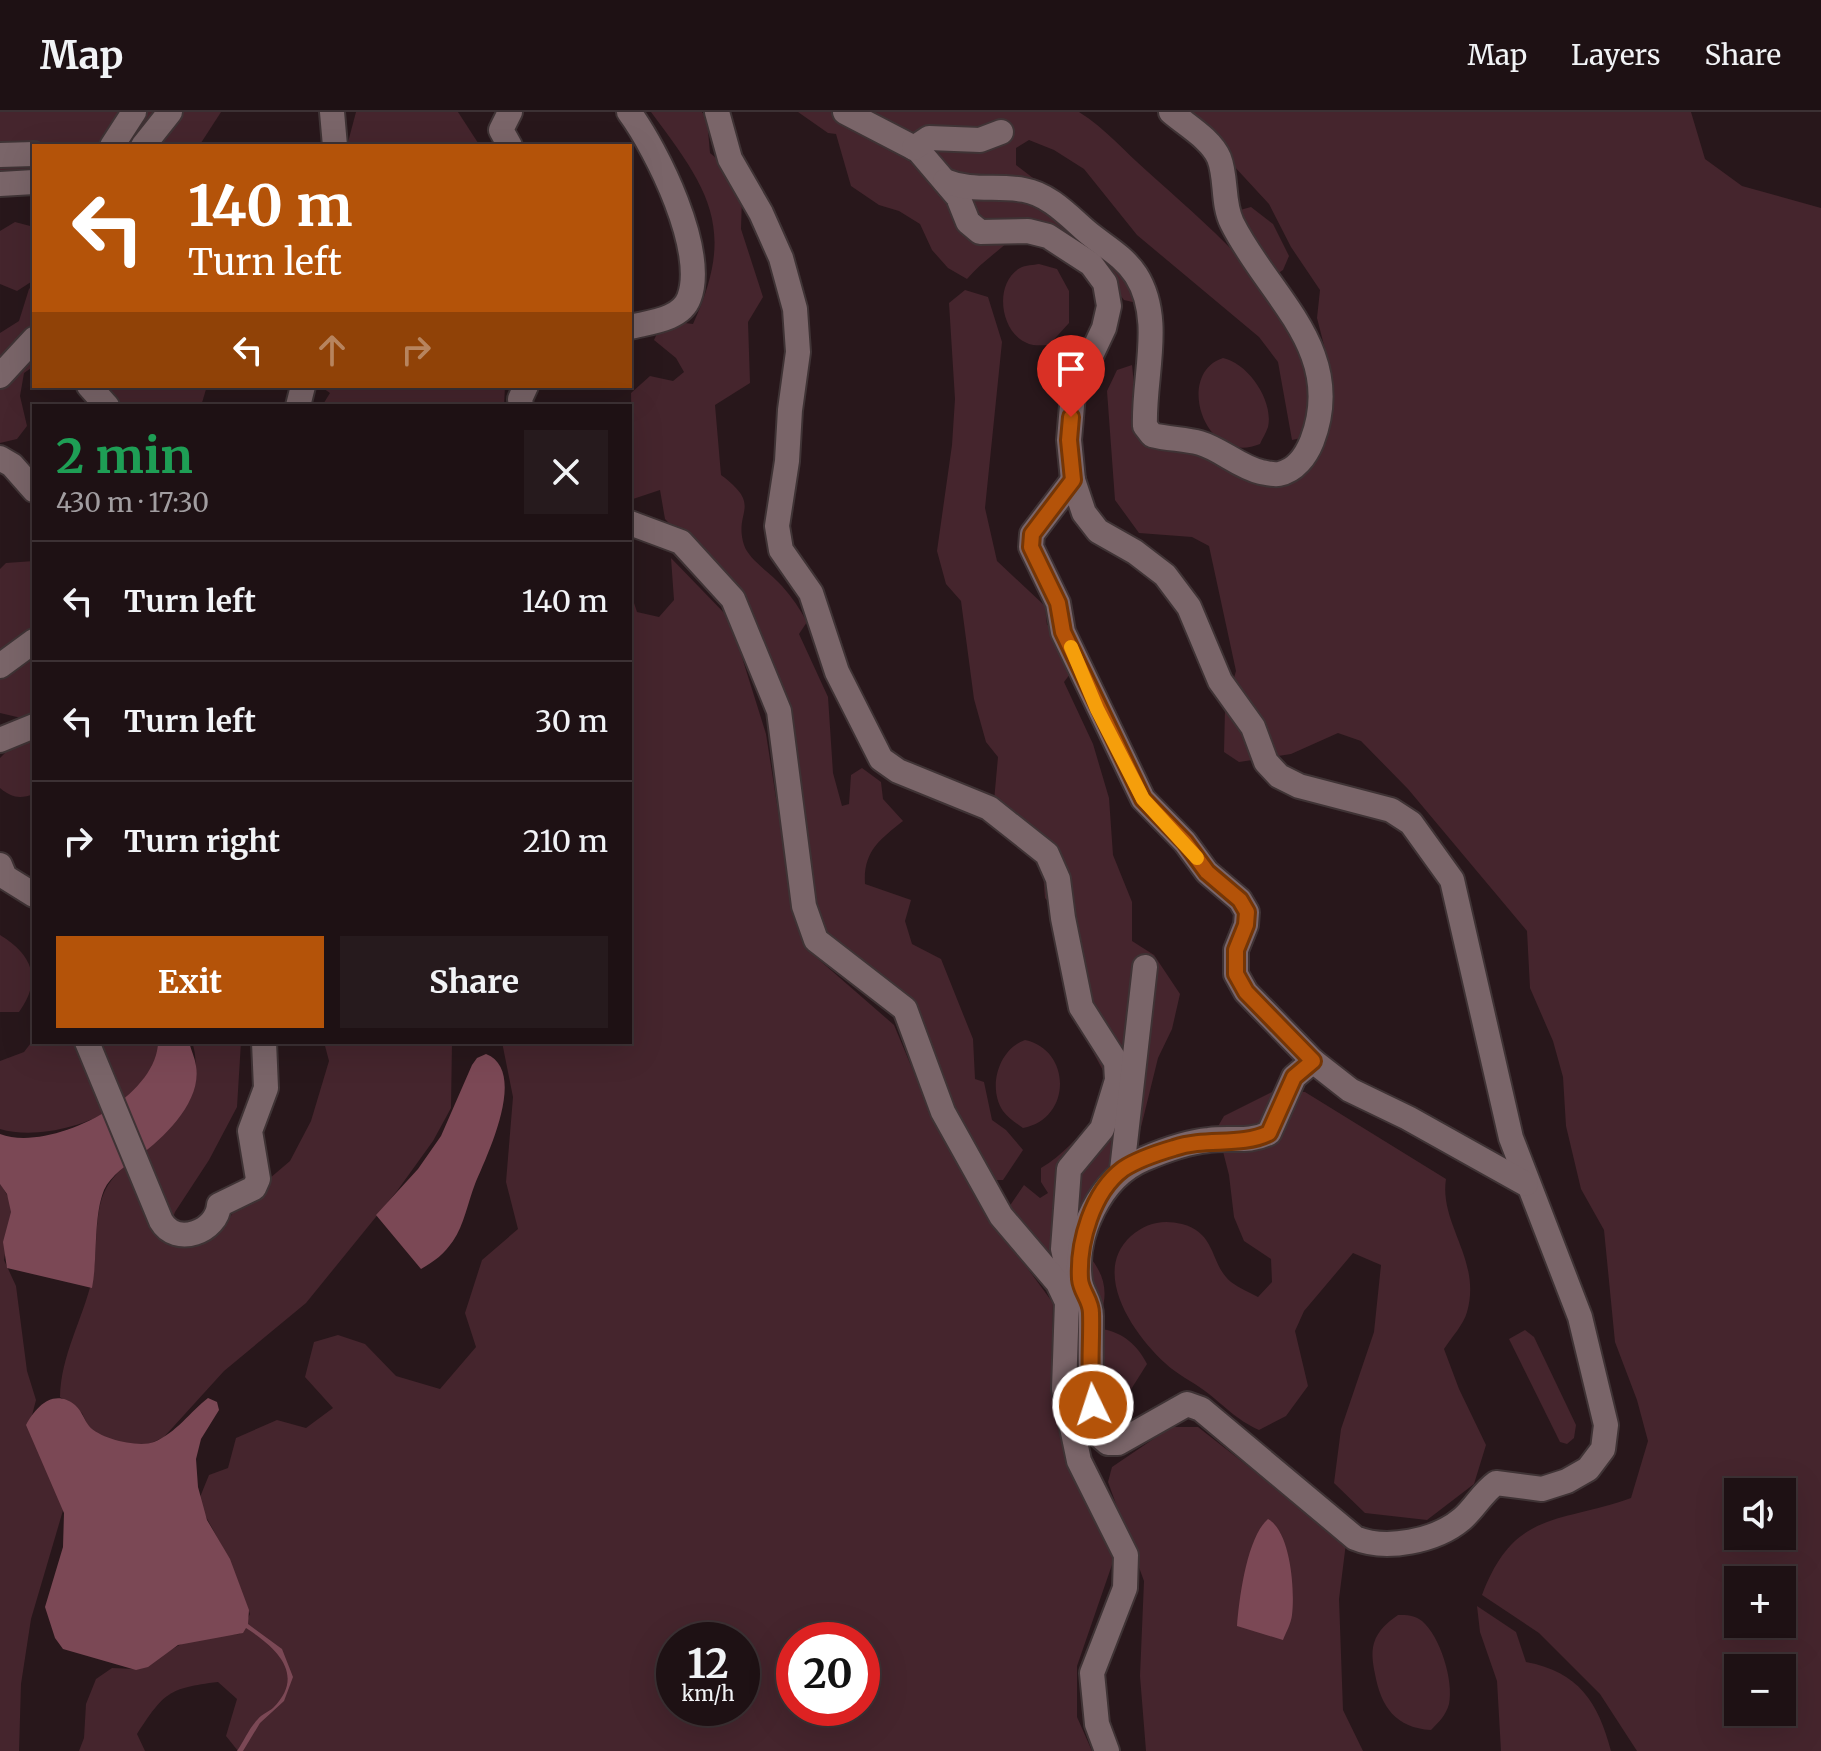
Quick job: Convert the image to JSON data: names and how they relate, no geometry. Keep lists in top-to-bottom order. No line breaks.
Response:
{"page":{"header":"Map","nav":["Map","Layers","Share"],"turn":["140 m","Turn left"],"heading":["2 min","430 m · 17:30"],"list":[{"name":"Turn left","value":"140 m"},{"name":"Turn left","value":"30 m"},{"name":"Turn right","value":"210 m"}],"buttons":["Exit","Share"],"map_buttons":["+","−"],"speed":"12 km/h","limit":"20"}}
